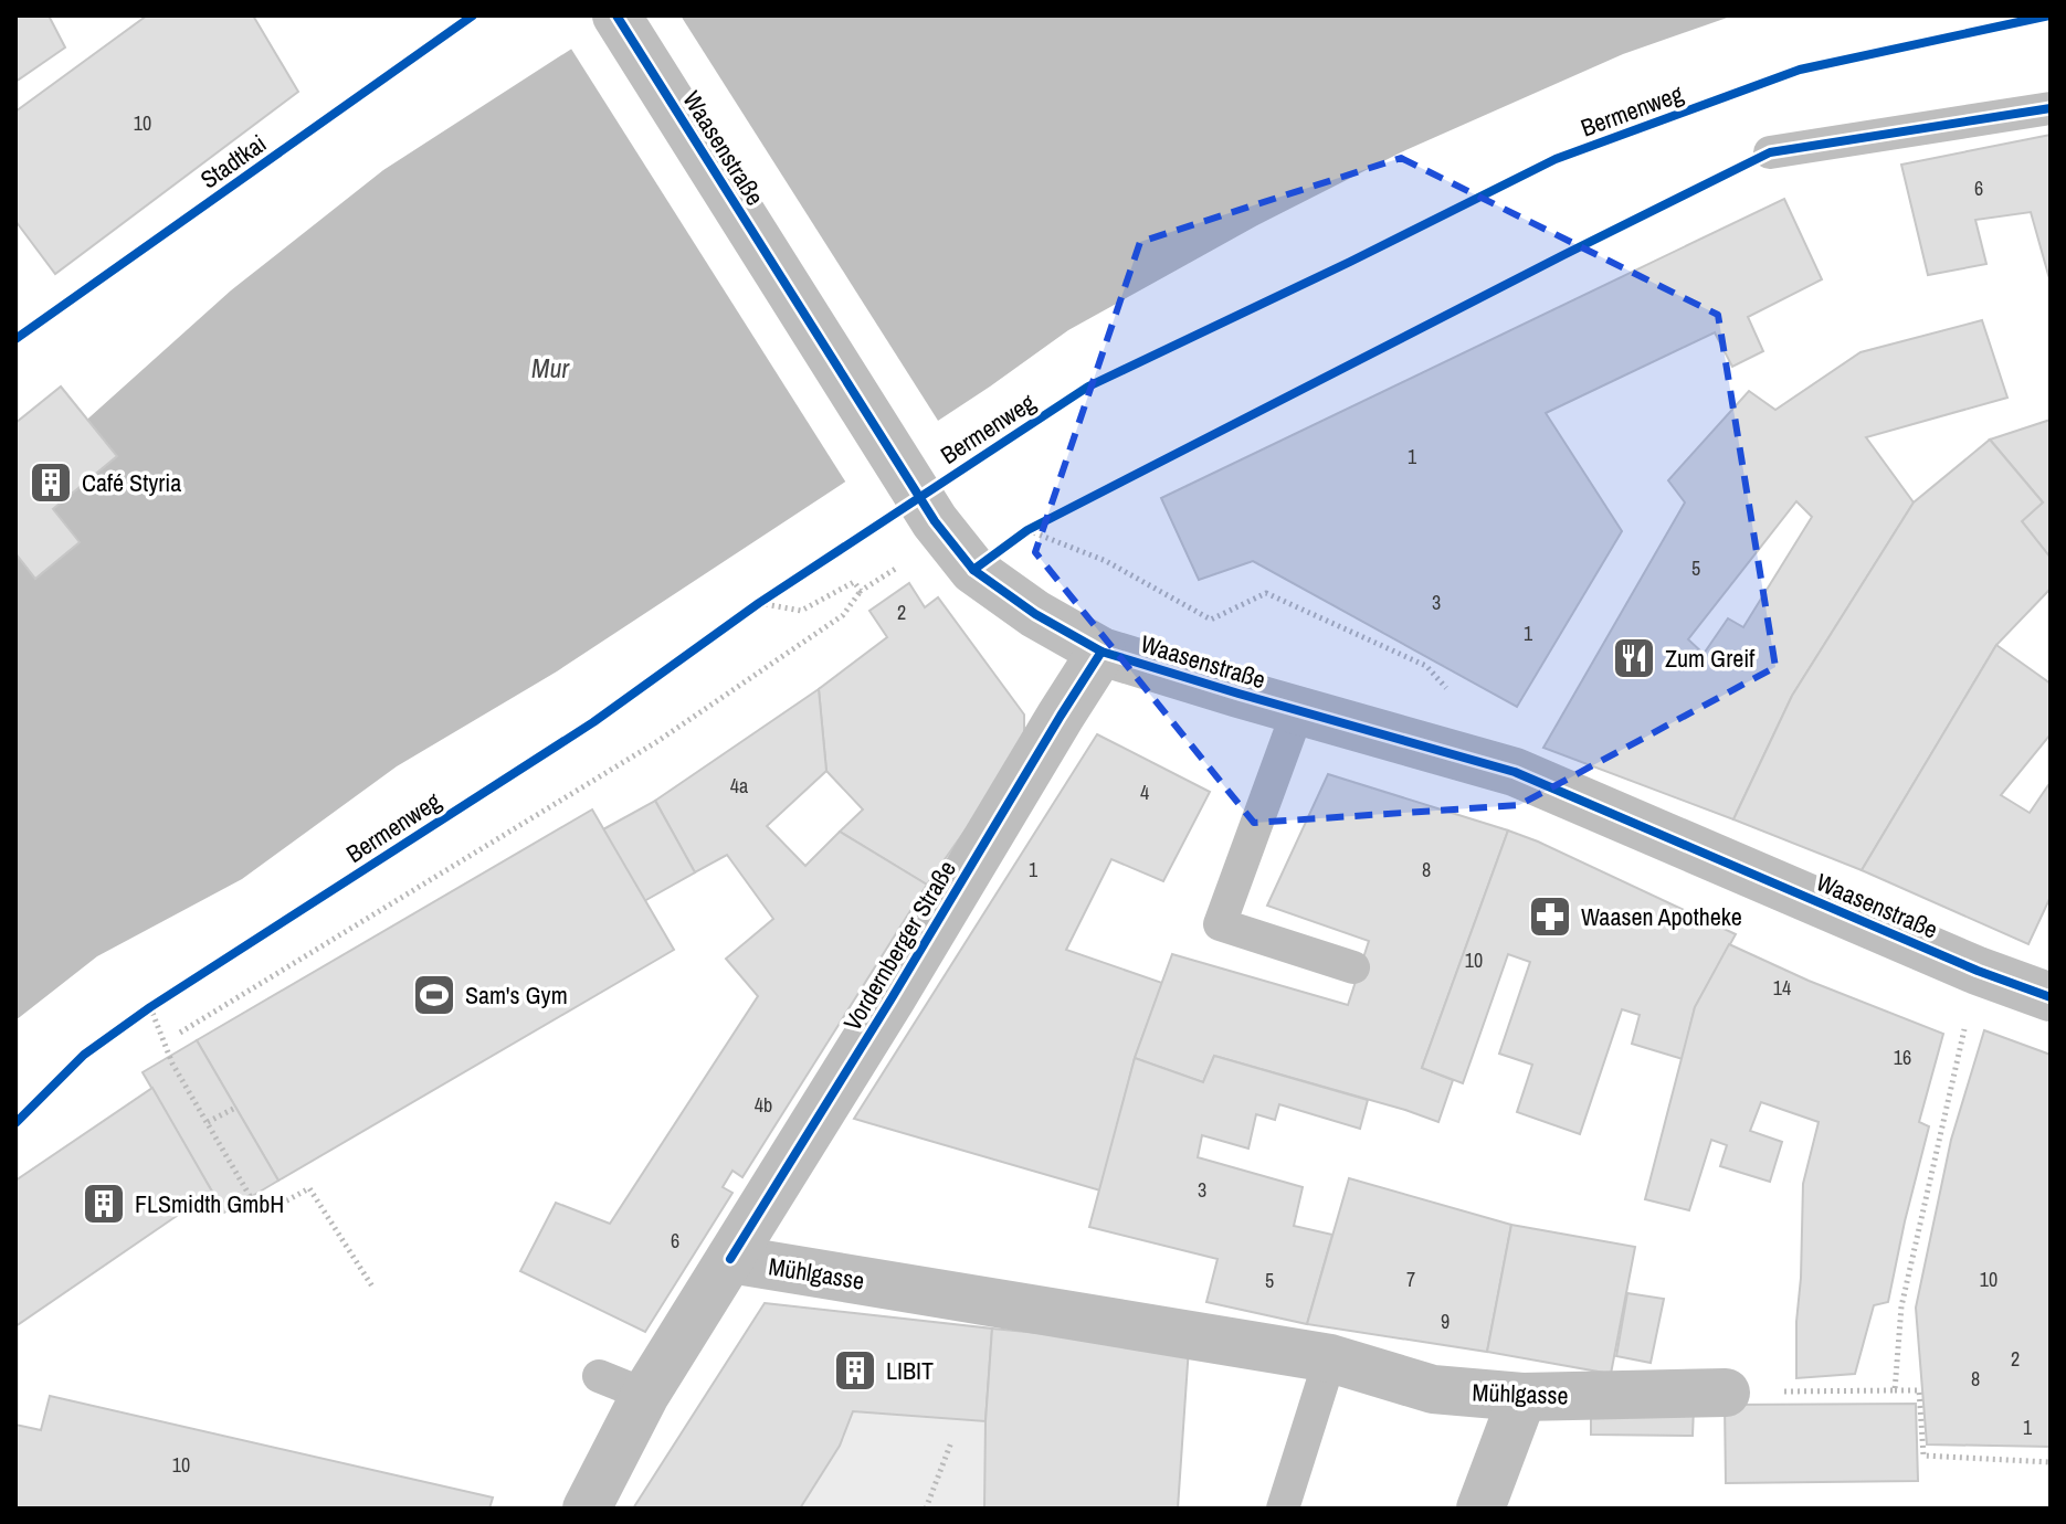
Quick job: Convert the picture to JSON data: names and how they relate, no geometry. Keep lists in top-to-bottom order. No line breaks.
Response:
{"streets":{"street":["Waasenstraße","Vordernberger Straße","Mühlgasse"],"cycle path":["Bermenweg","Stadtkai"]},"crossings":[["Waasenstraße","Vordernberger Straße"],["Vordernberger Straße","Mühlgasse"]],"water":["Mur"],"places":{"building":["Café Styria","FLSmidth GmbH","LIBIT"],"restaurant":["Zum Greif"],"pharmacy":["Waasen Apotheke"],"sports":["Sam's Gym"]},"house_numbers":["10","6","1","5","3","2","1","4a","4","1","8","10","14","16","4b","3","6","7","10","5","9","2","8","1","10"]}
